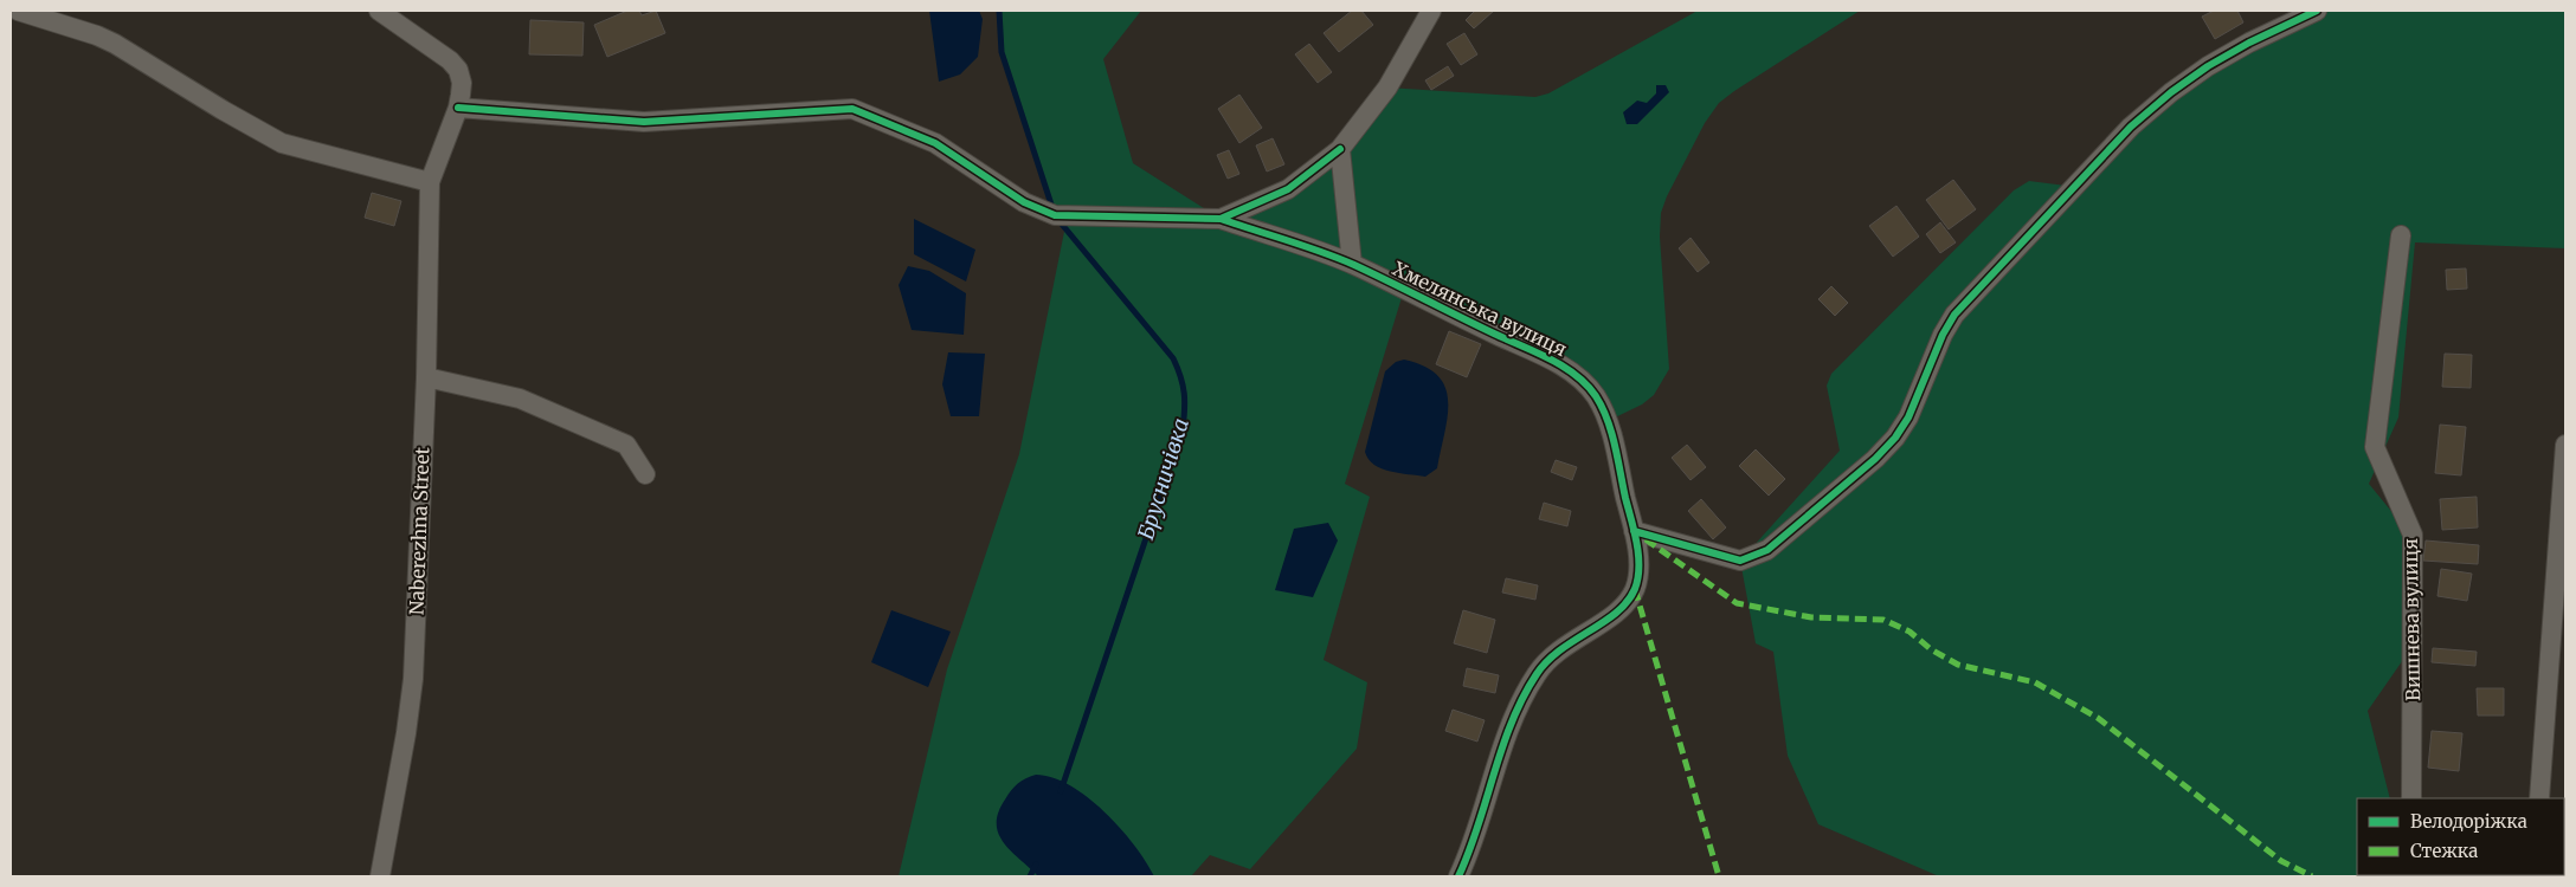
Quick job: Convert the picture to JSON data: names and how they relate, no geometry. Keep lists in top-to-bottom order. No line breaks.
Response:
{"streets":{"street":["Хмелянська вулиця","Naberezhna Street","Вишнева вулиця"]},"water":["Брусничівка"],"legend":["Велодоріжка","Стежка"]}
